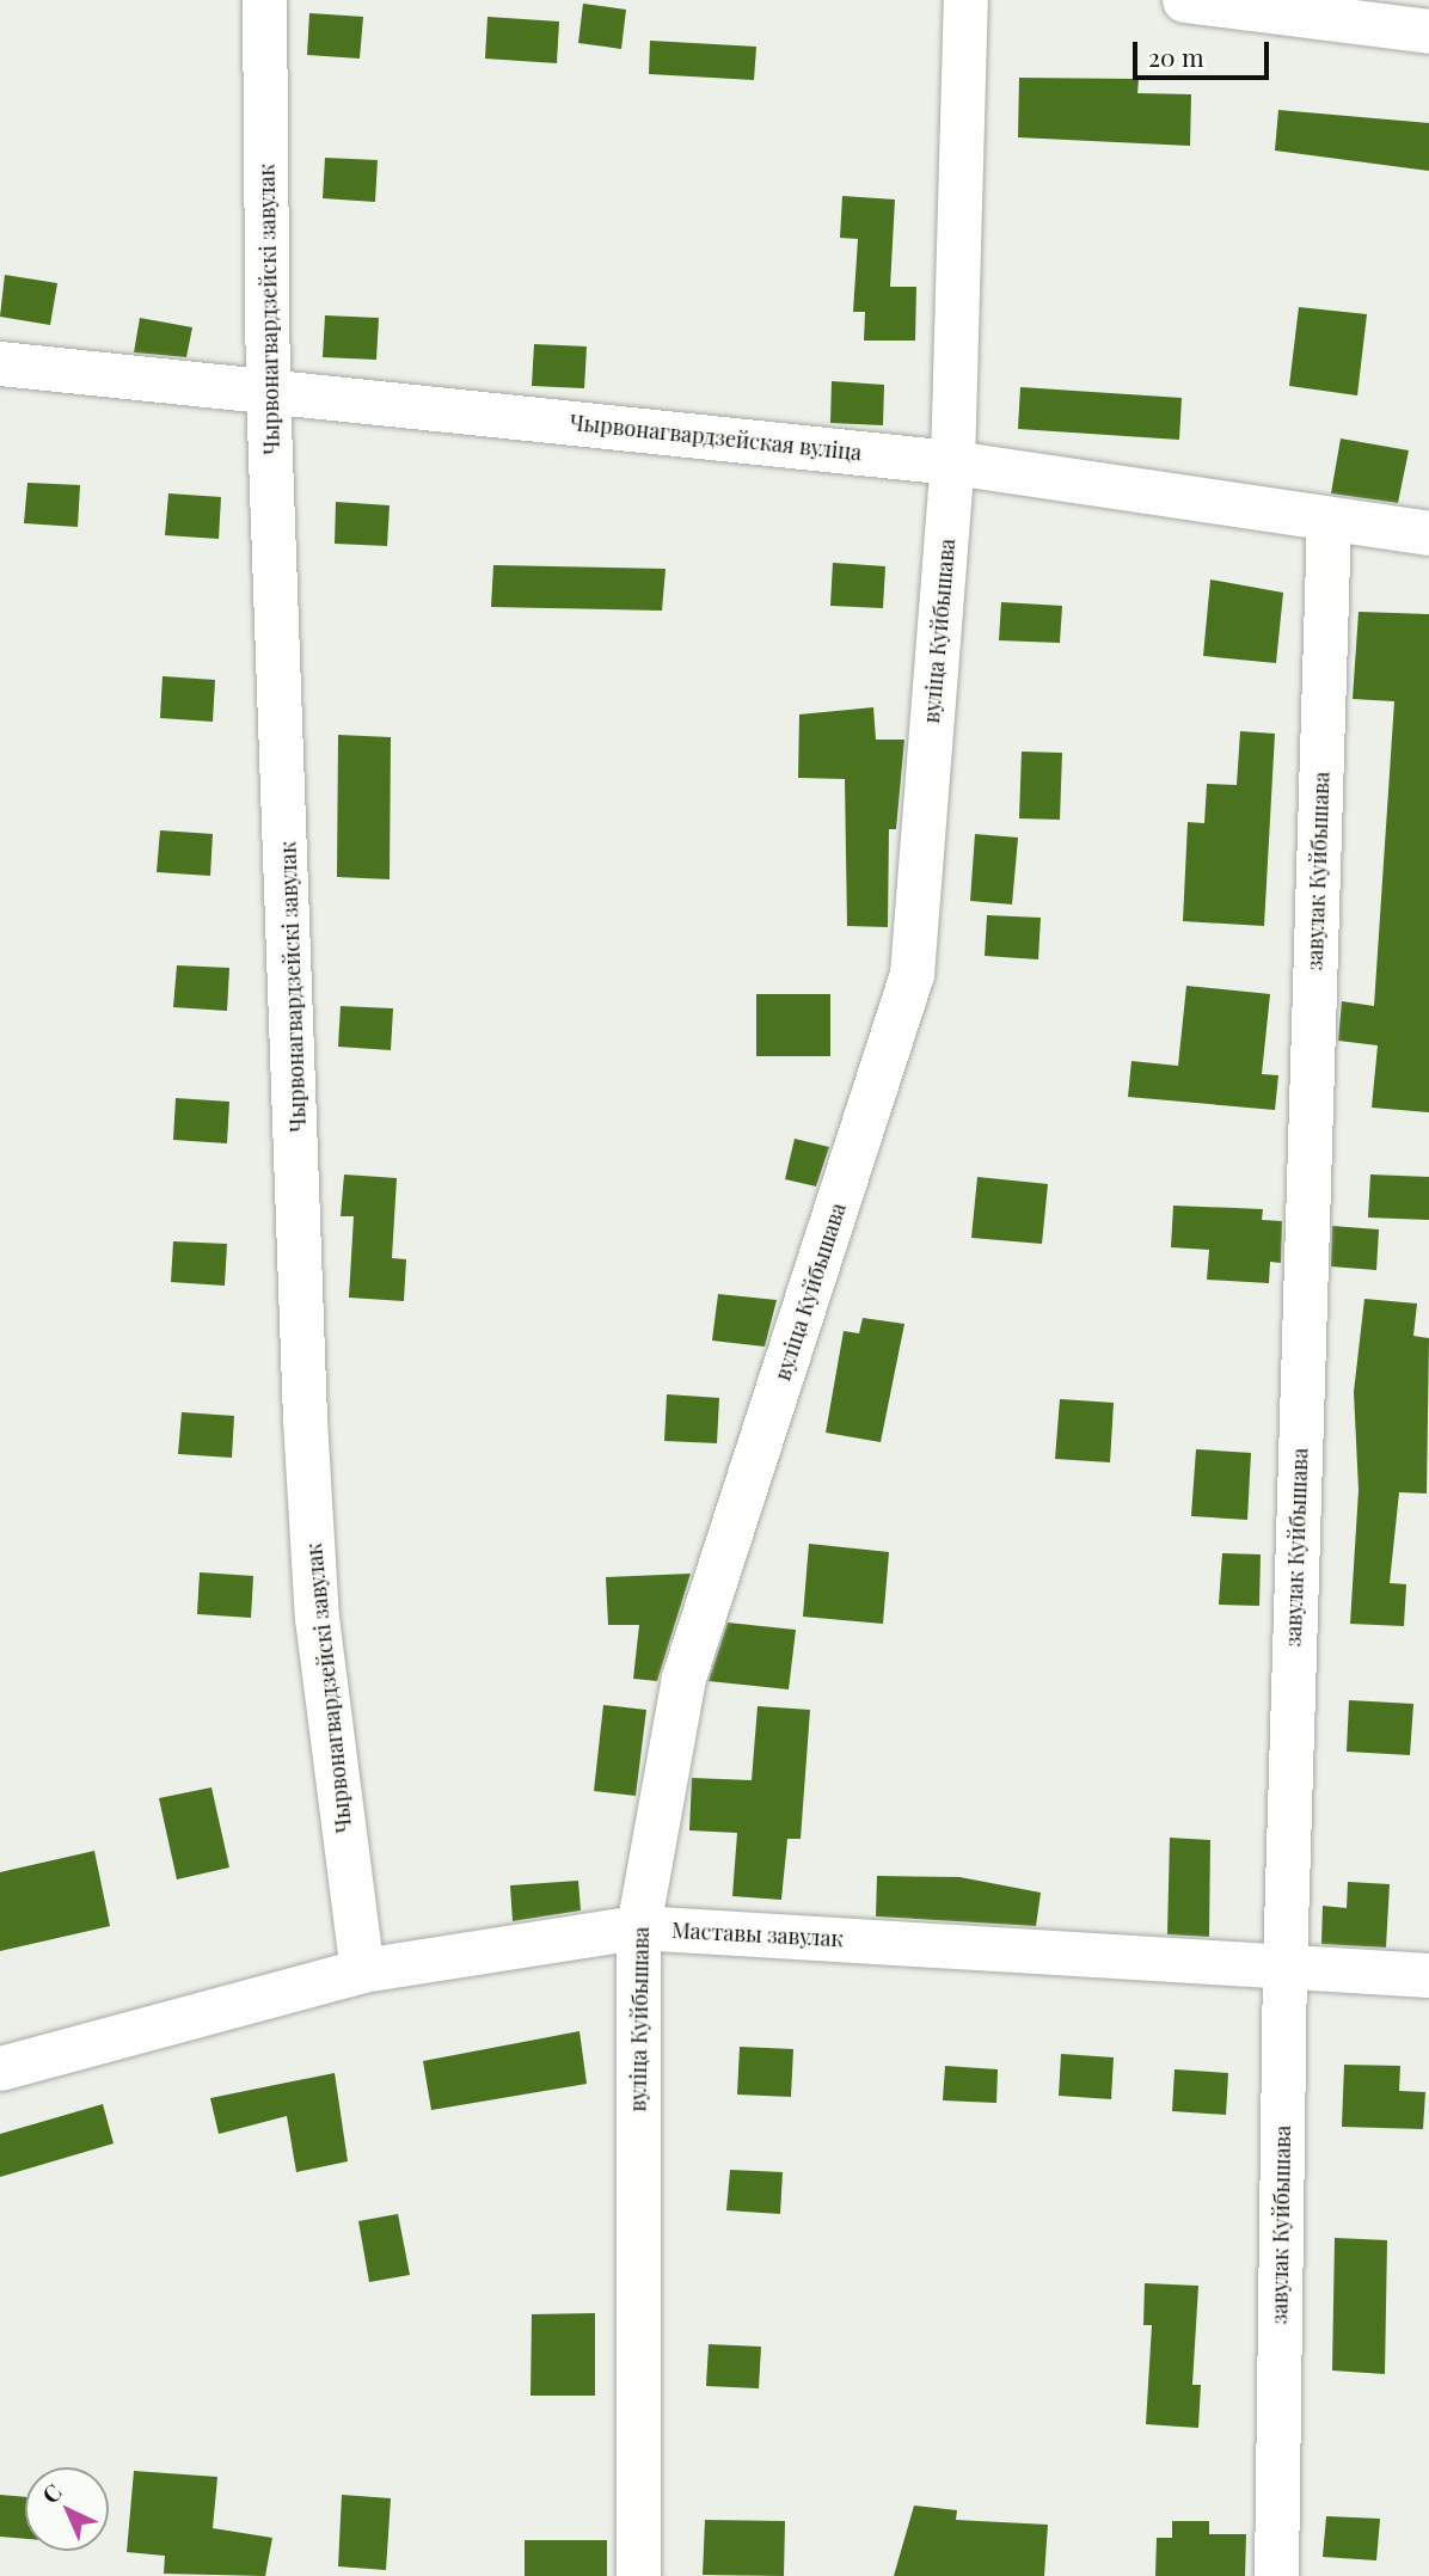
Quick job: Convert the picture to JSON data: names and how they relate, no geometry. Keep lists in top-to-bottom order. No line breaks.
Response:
{"streets":{"street":["Чырвонагвардзейскі завулак","Чырвонагвардзейская вуліца","вуліца Куйбышава","завулак Куйбышава","Маставы завулак"]},"crossings":[["Чырвонагвардзейскі завулак","Чырвонагвардзейская вуліца"],["Чырвонагвардзейскі завулак","Маставы завулак"],["Чырвонагвардзейская вуліца","вуліца Куйбышава"],["Чырвонагвардзейская вуліца","завулак Куйбышава"],["вуліца Куйбышава","Маставы завулак"],["завулак Куйбышава","Маставы завулак"]],"scale_bar":"20 m","north":"top left"}
